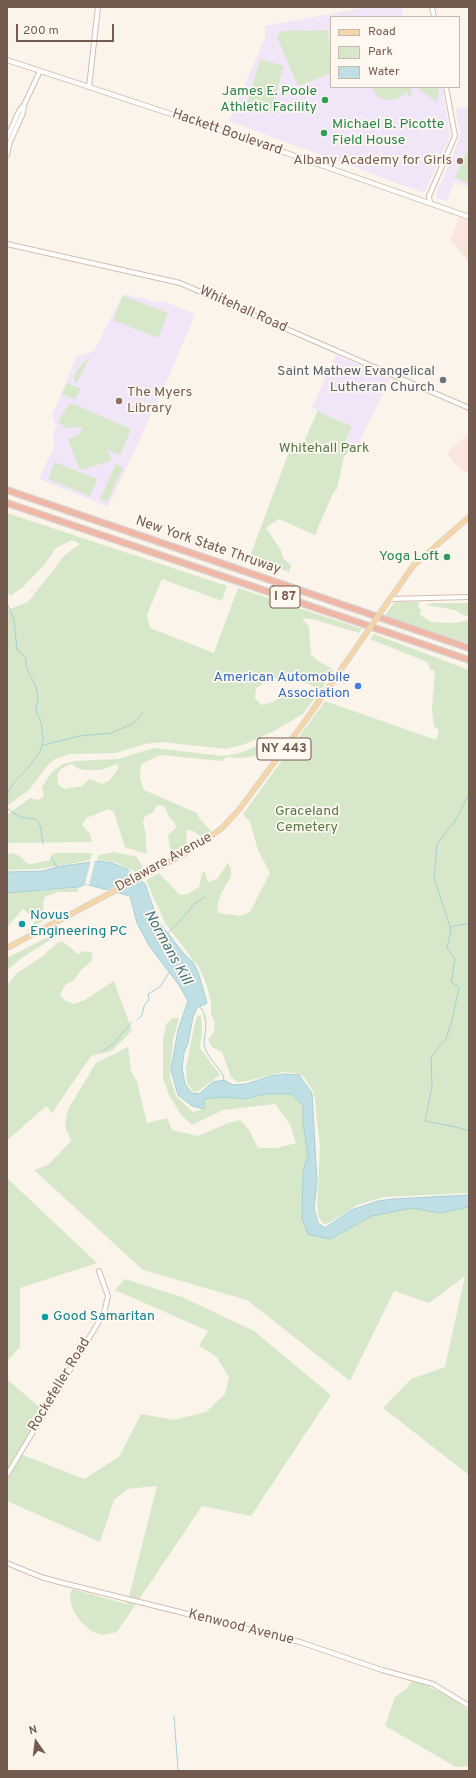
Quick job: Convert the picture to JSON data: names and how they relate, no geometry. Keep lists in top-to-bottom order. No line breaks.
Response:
{"streets":{"highway":["New York State Thruway","I 87"],"main road":["NY 443","Delaware Avenue"],"street":["Hackett Boulevard","Whitehall Road","Rockefeller Road","Kenwood Avenue"]},"water":["Normans Kill"],"parks":["Whitehall Park","Graceland Cemetery"],"places":["James E. Poole Athletic Facility","Michael B. Picotte Field House","Albany Academy for Girls","Saint Mathew Evangelical Lutheran Church","The Myers Library","Yoga Loft","American Automobile Association","Novus Engineering PC","Good Samaritan"],"legend":["Road","Park","Water"],"scale_bar":"200 m","north":"top"}
